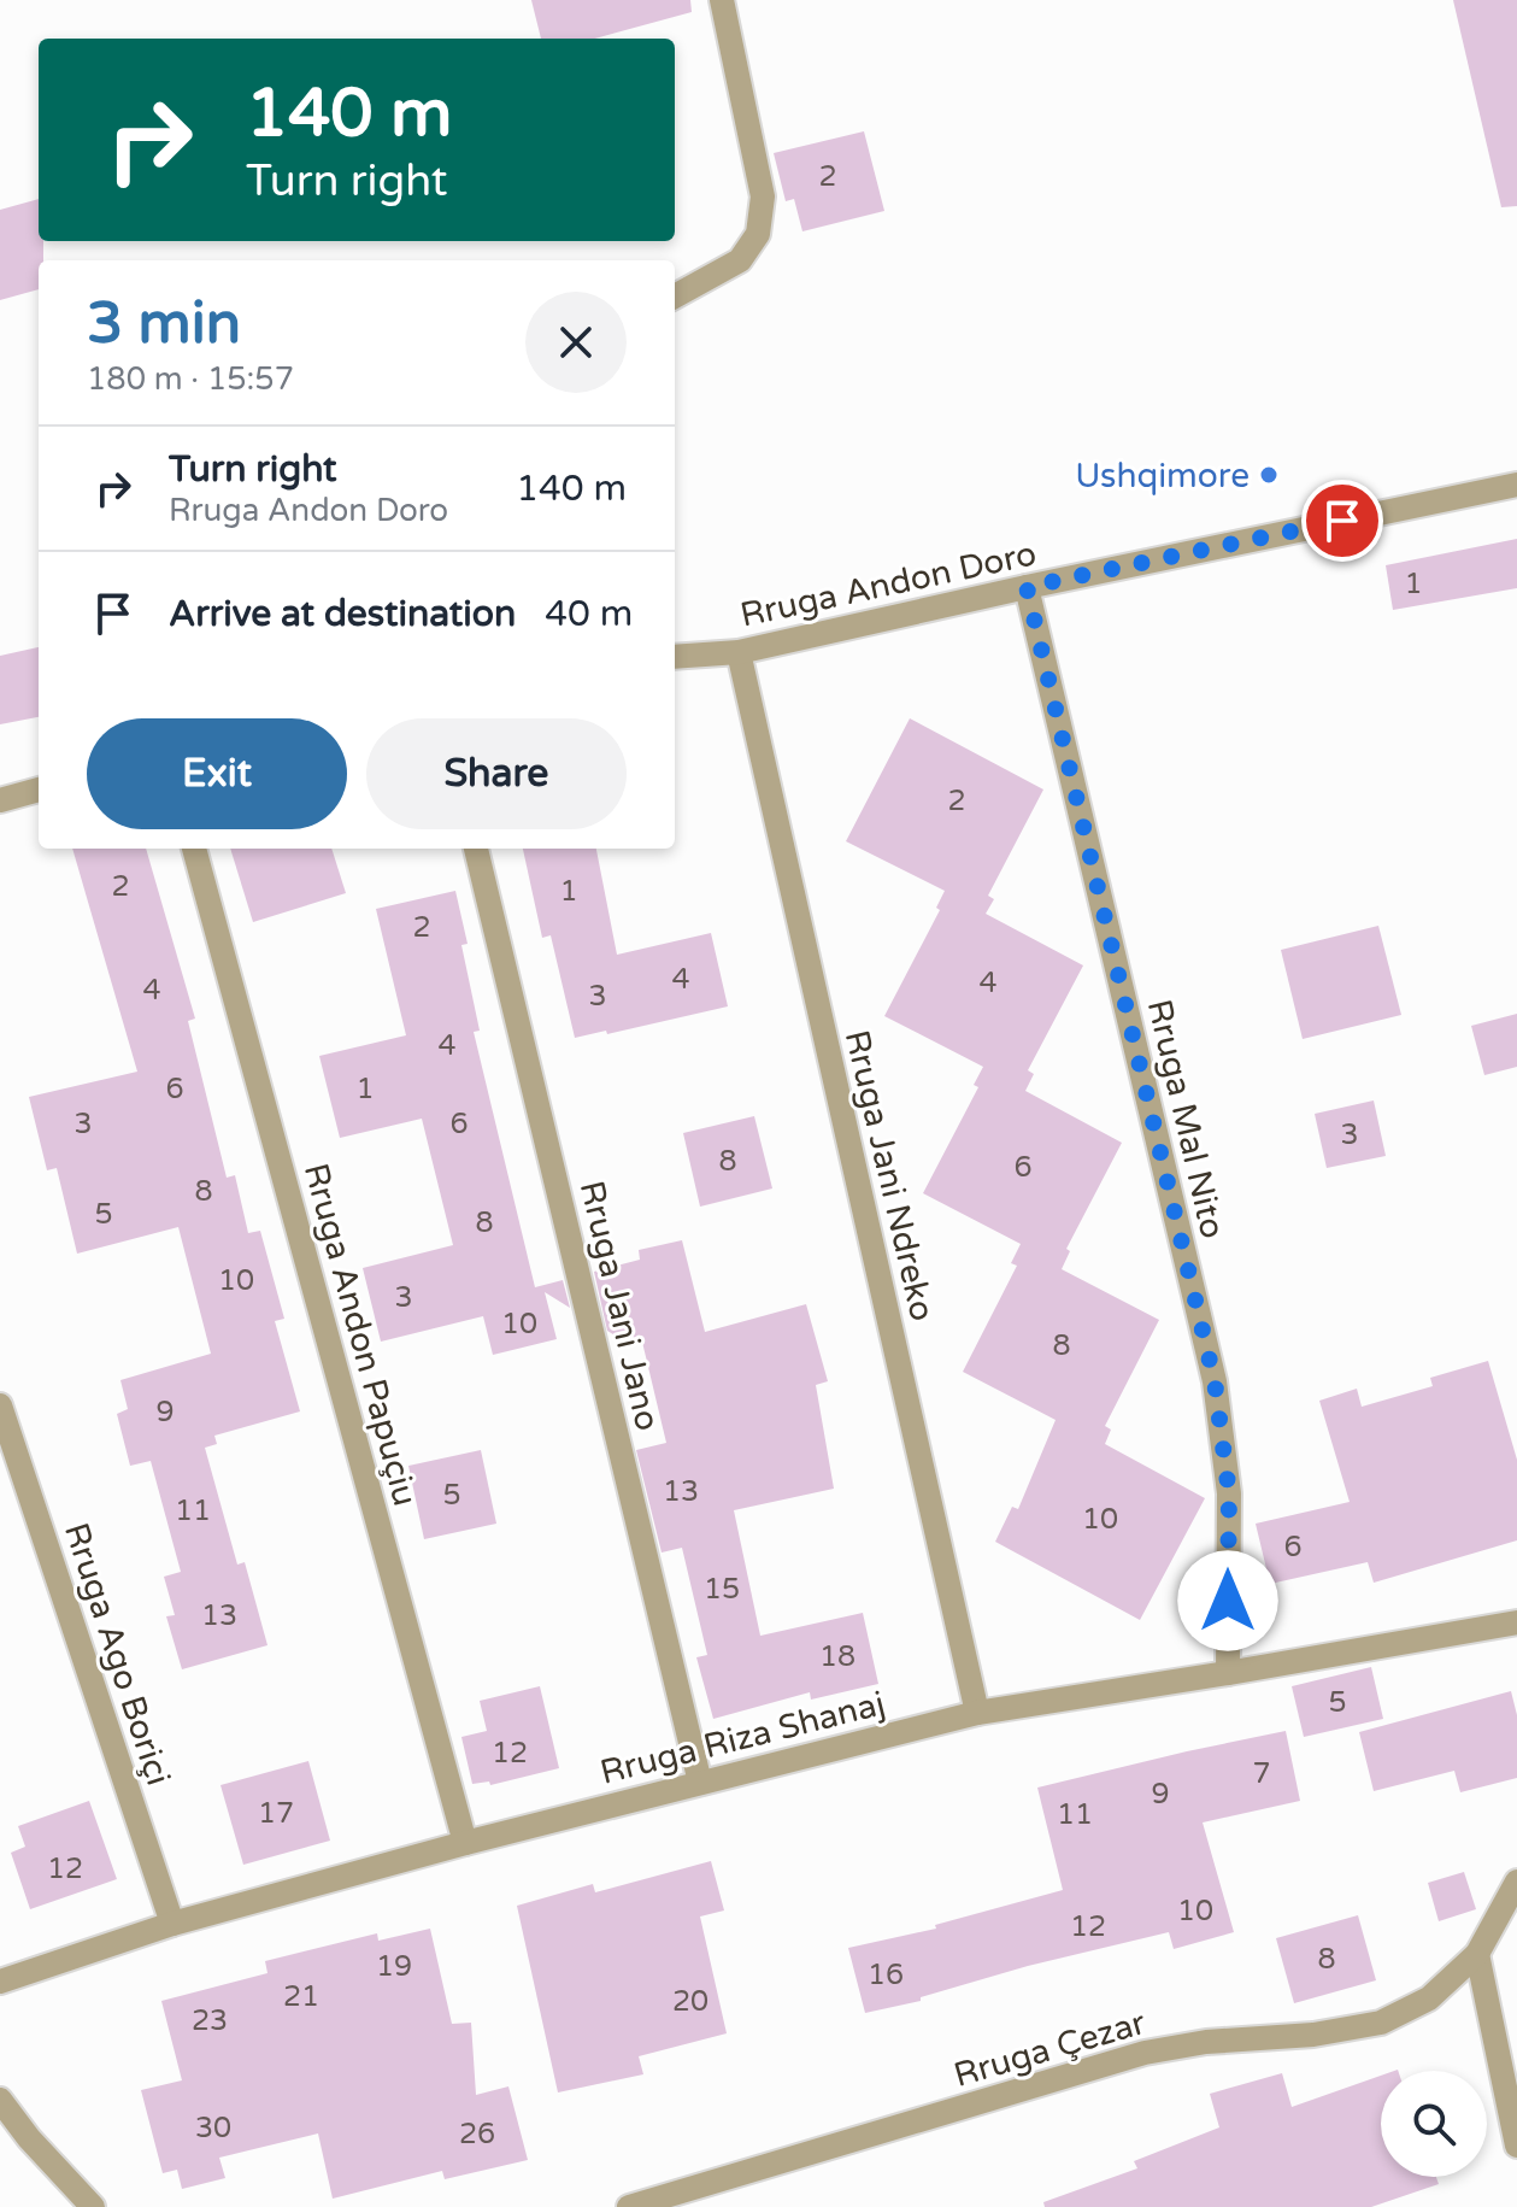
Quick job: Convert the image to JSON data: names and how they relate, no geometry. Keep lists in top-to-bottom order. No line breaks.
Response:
{"streets":{"street":["Rruga Andon Doro","Rruga Mal Nito","Rruga Jani Ndreko","Rruga Jani Jano","Rruga Andon Papuçiu","Rruga Ago Boriçi","Rruga Riza Shanaj","Rruga Çezar"]},"crossings":[["Rruga Andon Doro","Rruga Mal Nito"],["Rruga Andon Doro","Rruga Jani Ndreko"],["Rruga Mal Nito","Rruga Riza Shanaj"],["Rruga Jani Ndreko","Rruga Riza Shanaj"],["Rruga Jani Jano","Rruga Riza Shanaj"],["Rruga Andon Papuçiu","Rruga Riza Shanaj"],["Rruga Ago Boriçi","Rruga Riza Shanaj"]],"places":["Ushqimore"],"house_numbers":["2","1","2","2","1","2","4","4","4","3","4","6","1","3","6","3","8","6","8","5","8","10","3","10","8","9","13","5","11","10","6","15","13","18","5","12","7","9","17","11","12","10","12","8","19","16","21","20","23","30","26"],"page":{"turn":["140 m","Turn right"],"heading":["3 min","180 m · 15:57"],"list":[{"name":"Turn right","note":"Rruga Andon Doro","value":"140 m"},{"name":"Arrive at destination","value":"40 m"}],"buttons":["Exit","Share"]}}
